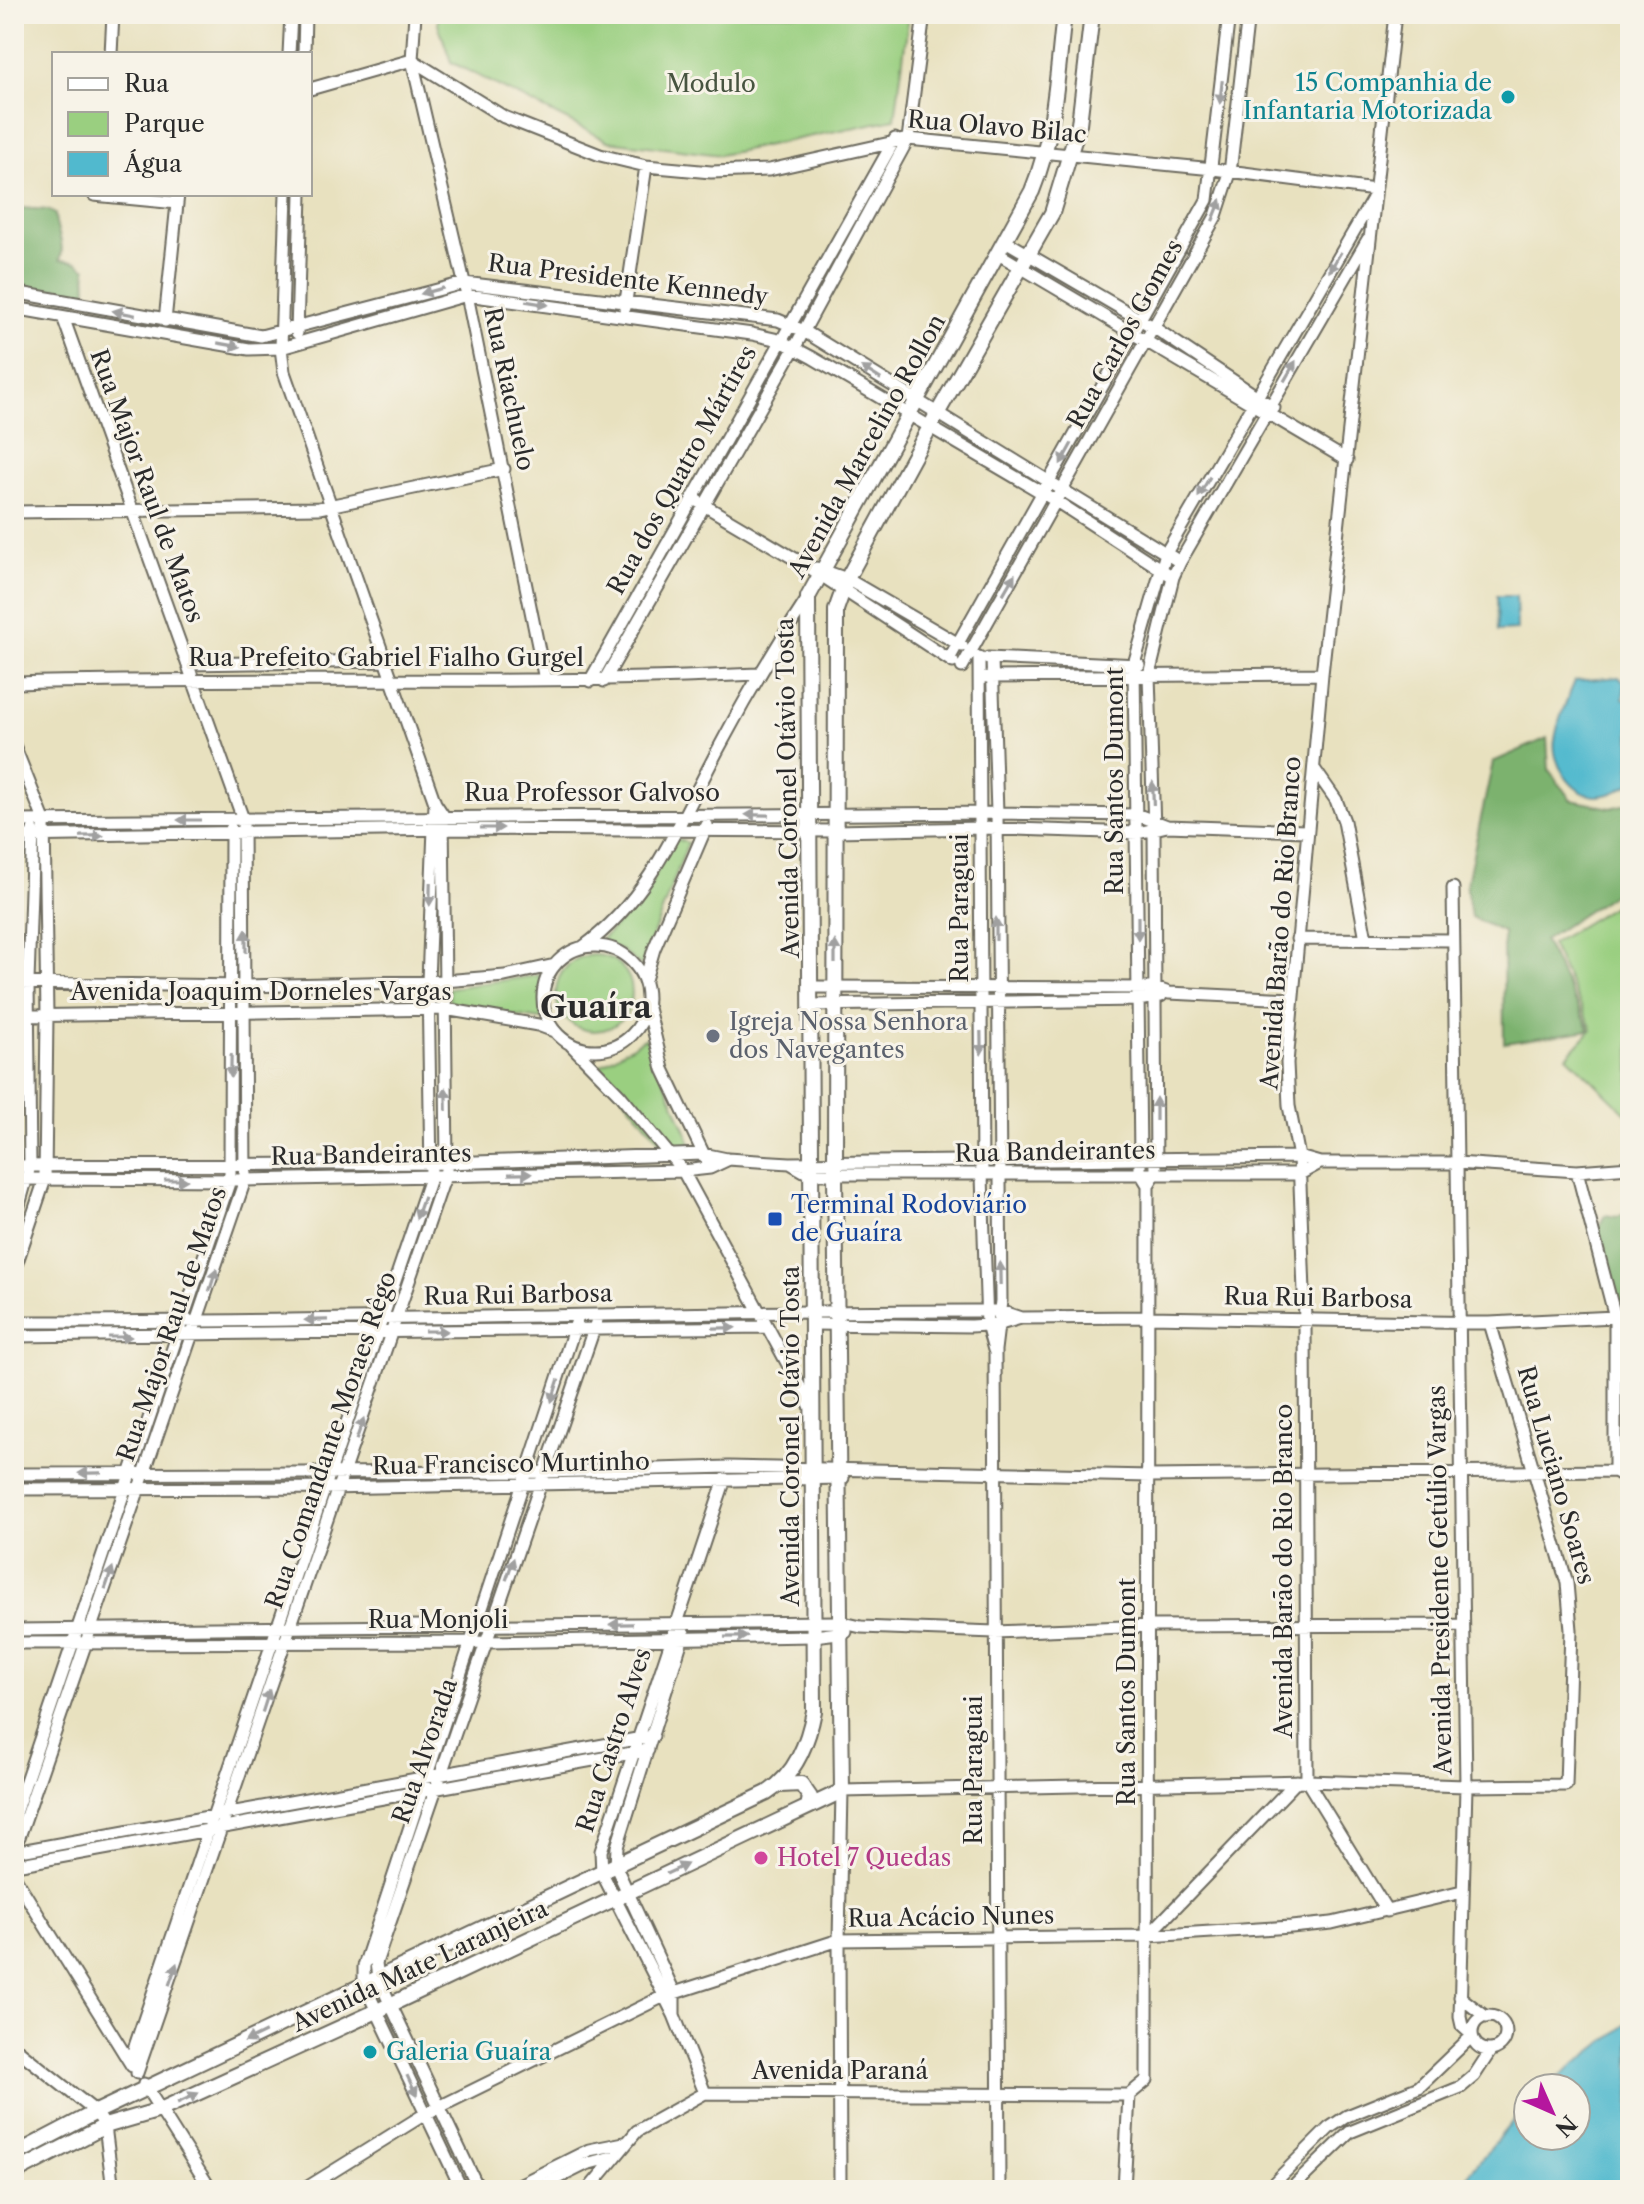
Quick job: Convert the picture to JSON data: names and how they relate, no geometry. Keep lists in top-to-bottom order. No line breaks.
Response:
{"streets":{"main road":["Avenida Marcelino Rollon","Avenida Coronel Otávio Tosta","Avenida Mate Laranjeira"],"street":["Rua Olavo Bilac","Rua Presidente Kennedy","Rua Carlos Gomes","Rua Riachuelo","Rua dos Quatro Mártires","Rua Major Raul de Matos","Rua Prefeito Gabriel Fialho Gurgel","Rua Santos Dumont","Rua Professor Galvoso","Rua Paraguai","Avenida Barão do Rio Branco","Avenida Joaquim Dorneles Vargas","Rua Bandeirantes","Rua Rui Barbosa","Rua Comandante Moraes Rêgo","Rua Francisco Murtinho","Rua Luciano Soares","Avenida Presidente Getúlio Vargas","Rua Monjoli","Rua Castro Alves","Rua Alvorada","Rua Acácio Nunes","Avenida Paraná"]},"crossings":[["Rua Olavo Bilac","Rua Carlos Gomes"],["Rua Olavo Bilac","Rua Riachuelo"],["Rua Olavo Bilac","Avenida Marcelino Rollon"],["Rua Olavo Bilac","Rua dos Quatro Mártires"],["Rua Olavo Bilac","Rua Santos Dumont"],["Rua Olavo Bilac","Avenida Barão do Rio Branco"],["Rua Presidente Kennedy","Rua Carlos Gomes"],["Rua Presidente Kennedy","Rua Riachuelo"],["Rua Presidente Kennedy","Avenida Marcelino Rollon"],["Rua Presidente Kennedy","Rua dos Quatro Mártires"],["Rua Presidente Kennedy","Rua Major Raul de Matos"],["Rua Presidente Kennedy","Rua Santos Dumont"],["Rua Presidente Kennedy","Rua Comandante Moraes Rêgo"],["Rua Carlos Gomes","Rua Paraguai"],["Rua Riachuelo","Rua Prefeito Gabriel Fialho Gurgel"],["Avenida Marcelino Rollon","Rua Prefeito Gabriel Fialho Gurgel"],["Avenida Marcelino Rollon","Avenida Coronel Otávio Tosta"],["Avenida Marcelino Rollon","Rua Professor Galvoso"],["Avenida Marcelino Rollon","Avenida Joaquim Dorneles Vargas"],["Rua dos Quatro Mártires","Rua Prefeito Gabriel Fialho Gurgel"],["Rua Major Raul de Matos","Rua Prefeito Gabriel Fialho Gurgel"],["Rua Major Raul de Matos","Rua Professor Galvoso"],["Rua Major Raul de Matos","Avenida Joaquim Dorneles Vargas"],["Rua Major Raul de Matos","Rua Bandeirantes"],["Rua Major Raul de Matos","Rua Rui Barbosa"],["Rua Major Raul de Matos","Rua Francisco Murtinho"],["Rua Major Raul de Matos","Rua Monjoli"],["Rua Prefeito Gabriel Fialho Gurgel","Rua Comandante Moraes Rêgo"],["Rua Santos Dumont","Rua Professor Galvoso"],["Rua Santos Dumont","Avenida Barão do Rio Branco"],["Rua Santos Dumont","Rua Bandeirantes"],["Rua Santos Dumont","Rua Rui Barbosa"],["Rua Santos Dumont","Rua Francisco Murtinho"],["Rua Santos Dumont","Rua Monjoli"],["Rua Santos Dumont","Rua Acácio Nunes"],["Rua Santos Dumont","Avenida Paraná"],["Avenida Coronel Otávio Tosta","Rua Professor Galvoso"],["Avenida Coronel Otávio Tosta","Rua Bandeirantes"],["Avenida Coronel Otávio Tosta","Rua Rui Barbosa"],["Avenida Coronel Otávio Tosta","Rua Francisco Murtinho"],["Avenida Coronel Otávio Tosta","Rua Monjoli"],["Avenida Coronel Otávio Tosta","Avenida Mate Laranjeira"],["Rua Professor Galvoso","Rua Paraguai"],["Rua Professor Galvoso","Avenida Barão do Rio Branco"],["Rua Professor Galvoso","Rua Comandante Moraes Rêgo"],["Rua Paraguai","Rua Bandeirantes"],["Rua Paraguai","Rua Rui Barbosa"],["Rua Paraguai","Rua Francisco Murtinho"],["Rua Paraguai","Rua Monjoli"],["Rua Paraguai","Rua Acácio Nunes"],["Rua Paraguai","Avenida Paraná"],["Avenida Barão do Rio Branco","Rua Bandeirantes"],["Avenida Barão do Rio Branco","Rua Rui Barbosa"],["Avenida Barão do Rio Branco","Rua Francisco Murtinho"],["Avenida Barão do Rio Branco","Rua Monjoli"],["Avenida Joaquim Dorneles Vargas","Rua Comandante Moraes Rêgo"],["Rua Bandeirantes","Rua Comandante Moraes Rêgo"],["Rua Bandeirantes","Avenida Presidente Getúlio Vargas"],["Rua Rui Barbosa","Rua Comandante Moraes Rêgo"],["Rua Rui Barbosa","Rua Luciano Soares"],["Rua Rui Barbosa","Avenida Presidente Getúlio Vargas"],["Rua Rui Barbosa","Rua Alvorada"],["Rua Comandante Moraes Rêgo","Rua Francisco Murtinho"],["Rua Comandante Moraes Rêgo","Rua Monjoli"],["Rua Francisco Murtinho","Rua Luciano Soares"],["Rua Francisco Murtinho","Avenida Presidente Getúlio Vargas"],["Rua Francisco Murtinho","Rua Castro Alves"],["Rua Francisco Murtinho","Rua Alvorada"],["Rua Luciano Soares","Avenida Presidente Getúlio Vargas"],["Avenida Presidente Getúlio Vargas","Rua Monjoli"],["Avenida Presidente Getúlio Vargas","Rua Acácio Nunes"],["Rua Monjoli","Rua Castro Alves"],["Rua Monjoli","Rua Alvorada"],["Rua Castro Alves","Avenida Mate Laranjeira"],["Rua Alvorada","Avenida Mate Laranjeira"]],"districts":["Guaíra"],"parks":["Modulo"],"places":{"other":["15 Companhia de Infantaria Motorizada","Igreja Nossa Senhora dos Navegantes","Hotel 7 Quedas","Galeria Guaíra"],"transit":["Terminal Rodoviário de Guaíra"]},"legend":["Rua","Parque","Água"],"north":"bottom right"}
